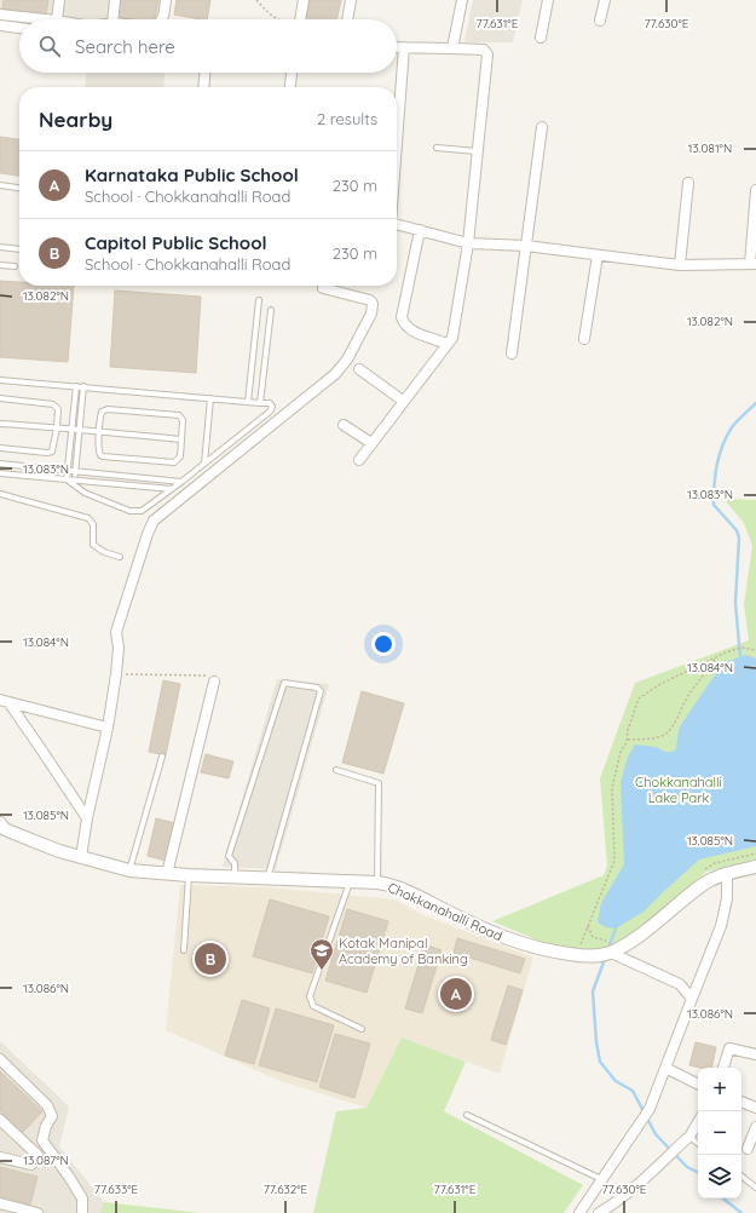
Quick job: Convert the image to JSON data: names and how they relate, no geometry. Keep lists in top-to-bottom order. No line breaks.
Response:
{"streets":{"street":["Chokkanahalli Road"]},"parks":["Chokkanahalli Lake Park"],"places":{"school or university":["Kotak Manipal Academy of Banking"]},"page":{"search":"Search here","heading":["Nearby","2 results"],"list":[{"mark":"A","name":"Karnataka Public School","note":"School · Chokkanahalli Road","value":"230 m"},{"mark":"B","name":"Capitol Public School","note":"School · Chokkanahalli Road","value":"230 m"}],"pins":["B","A"],"map_buttons":["+","−"]},"coordinates":["77.631°E","77.630°E","13.081°N","13.082°N","13.083°N","13.084°N","13.085°N","13.086°N","13.087°N","77.633°E","77.632°E"]}
